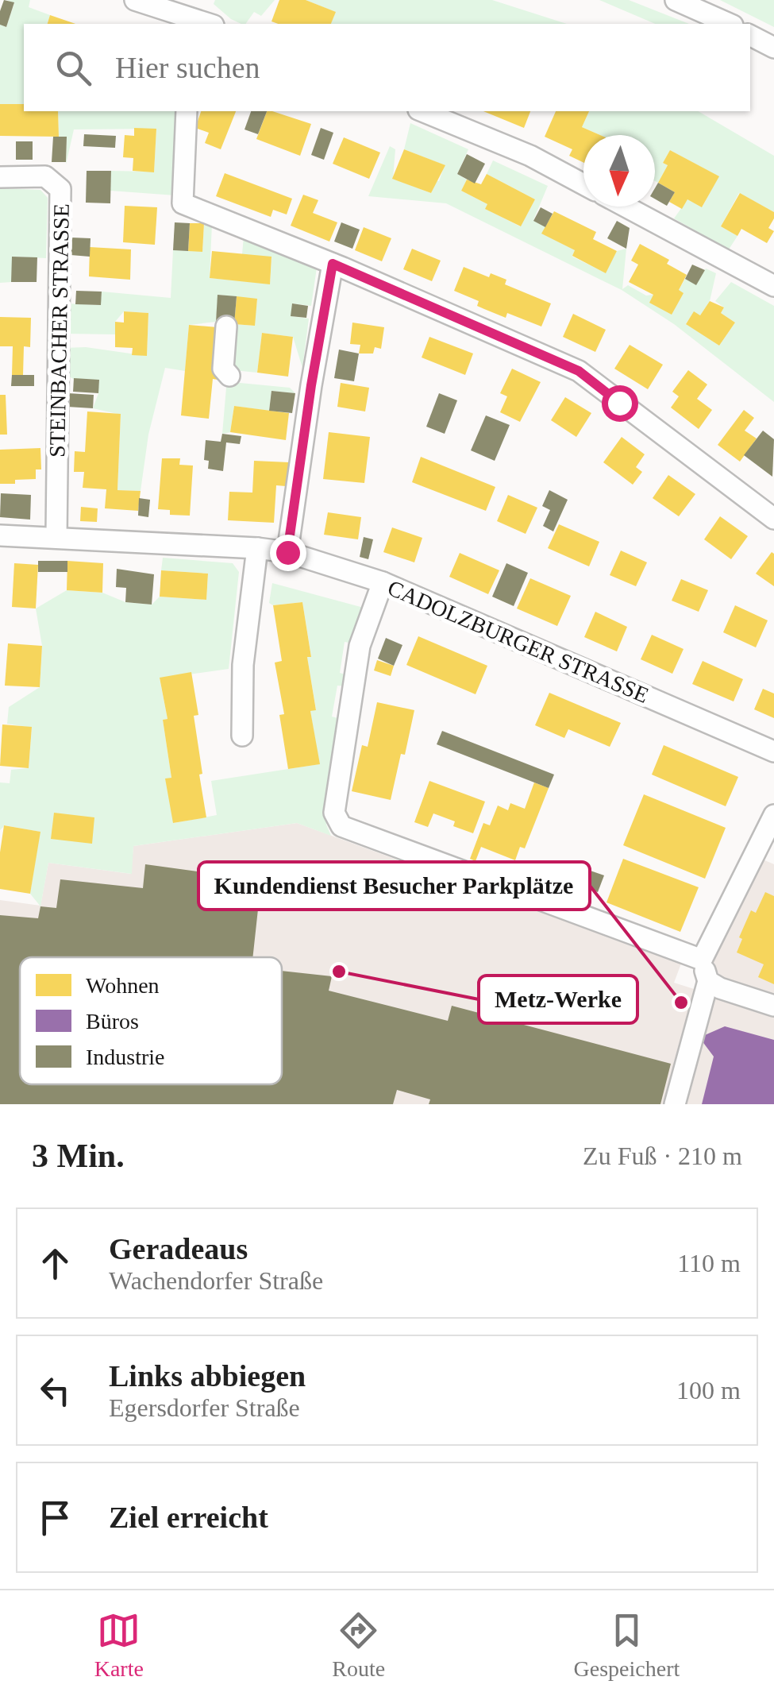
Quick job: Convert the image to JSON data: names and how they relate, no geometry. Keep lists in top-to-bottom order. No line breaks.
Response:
{"streets":{"street":["STEINBACHER STRASSE","CADOLZBURGER STRASSE"]},"crossings":[["STEINBACHER STRASSE","CADOLZBURGER STRASSE"]],"places":["Metz-Werke","Kundendienst Besucher Parkplätze"],"legend":["Wohnen","Büros","Industrie"],"north":"bottom","page":{"search":"Hier suchen","heading":["3 Min.","Zu Fuß · 210 m"],"list":[["Geradeaus","Wachendorfer Straße","110 m"],["Links abbiegen","Egersdorfer Straße","100 m"],"Ziel erreicht"],"nav":["Karte","Route","Gespeichert"]}}
